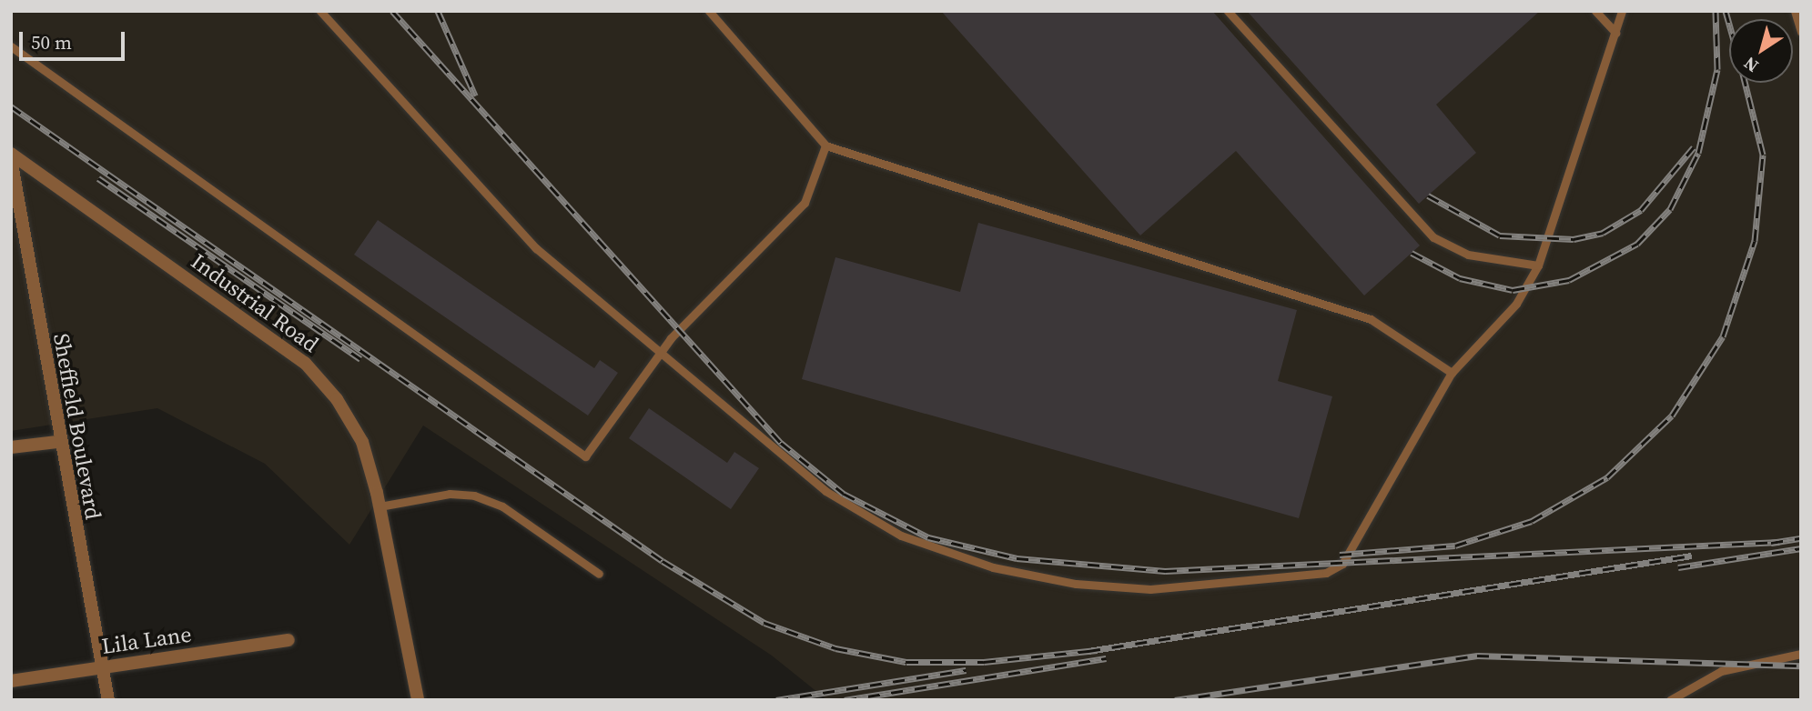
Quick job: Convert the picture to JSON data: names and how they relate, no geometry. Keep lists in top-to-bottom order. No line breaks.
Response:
{"streets":{"street":["Industrial Road","Sheffield Boulevard","Lila Lane"]},"crossings":[["Sheffield Boulevard","Lila Lane"]],"scale_bar":"50 m","north":"bottom left"}
